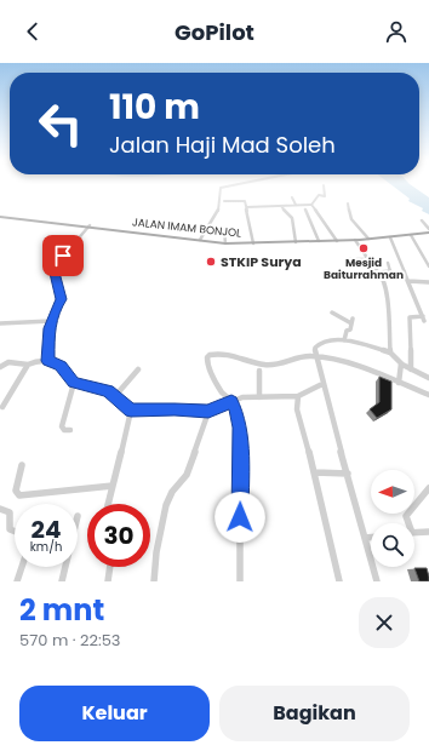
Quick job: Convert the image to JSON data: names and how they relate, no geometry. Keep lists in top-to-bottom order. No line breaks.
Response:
{"streets":{"main road":["JALAN IMAM BONJOL"]},"places":["Mesjid Baiturrahman","STKIP Surya"],"north":"left","page":{"header":"GoPilot","turn":["110 m","Jalan Haji Mad Soleh"],"speed":"24 km/h","limit":"30","heading":["2 mnt","570 m · 22:53"],"buttons":["Keluar","Bagikan"]}}
